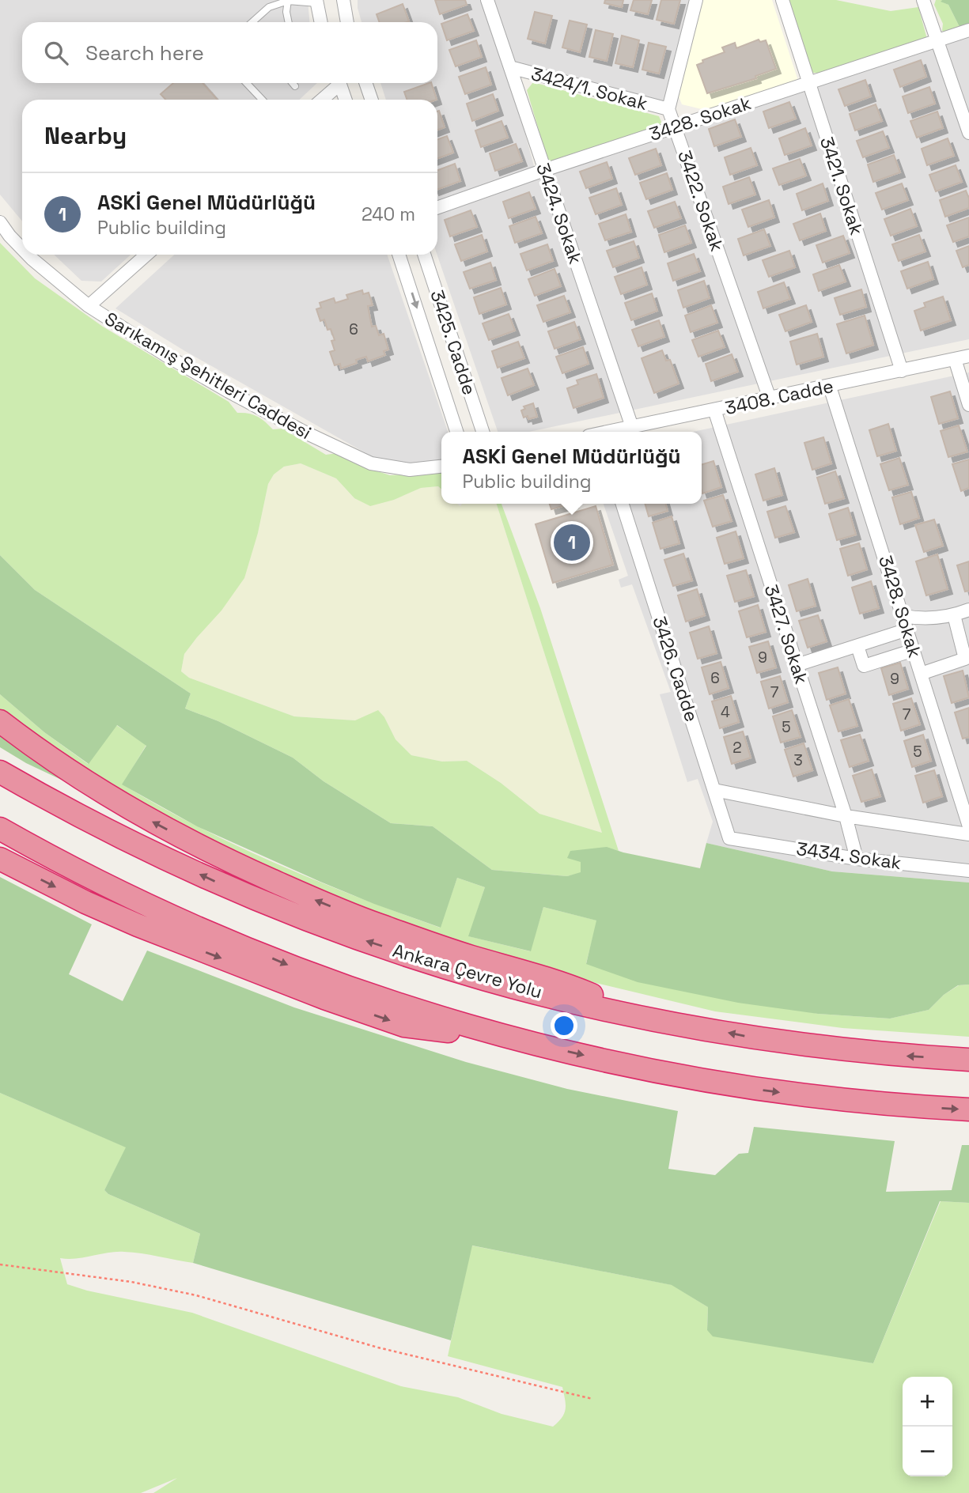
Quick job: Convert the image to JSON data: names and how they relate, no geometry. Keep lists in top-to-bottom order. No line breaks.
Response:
{"streets":{"highway":["Ankara Çevre Yolu"],"street":["3424/1. Sokak","3428. Sokak","3421. Sokak","3422. Sokak","3424. Sokak","3425. Cadde","Sarıkamış Şehitleri Caddesi","3408. Cadde","3427. Sokak","3426. Cadde","3434. Sokak"]},"crossings":[["3424/1. Sokak","3422. Sokak"],["3424/1. Sokak","3424. Sokak"],["3428. Sokak","3421. Sokak"],["3428. Sokak","3422. Sokak"],["3428. Sokak","3424. Sokak"],["3428. Sokak","3408. Cadde"],["3421. Sokak","3408. Cadde"],["3422. Sokak","3408. Cadde"],["3424. Sokak","3408. Cadde"],["3408. Cadde","3427. Sokak"],["3427. Sokak","3434. Sokak"],["3426. Cadde","3434. Sokak"]],"house_numbers":["6","9","6","9","7","4","7","5","2","5","3"],"page":{"search":"Search here","heading":"Nearby","list":[{"mark":"1","name":"ASKİ Genel Müdürlüğü","note":"Public building","value":"240 m"}],"popup":["ASKİ Genel Müdürlüğü","Public building"],"pins":"1","map_buttons":["+","−"]}}
